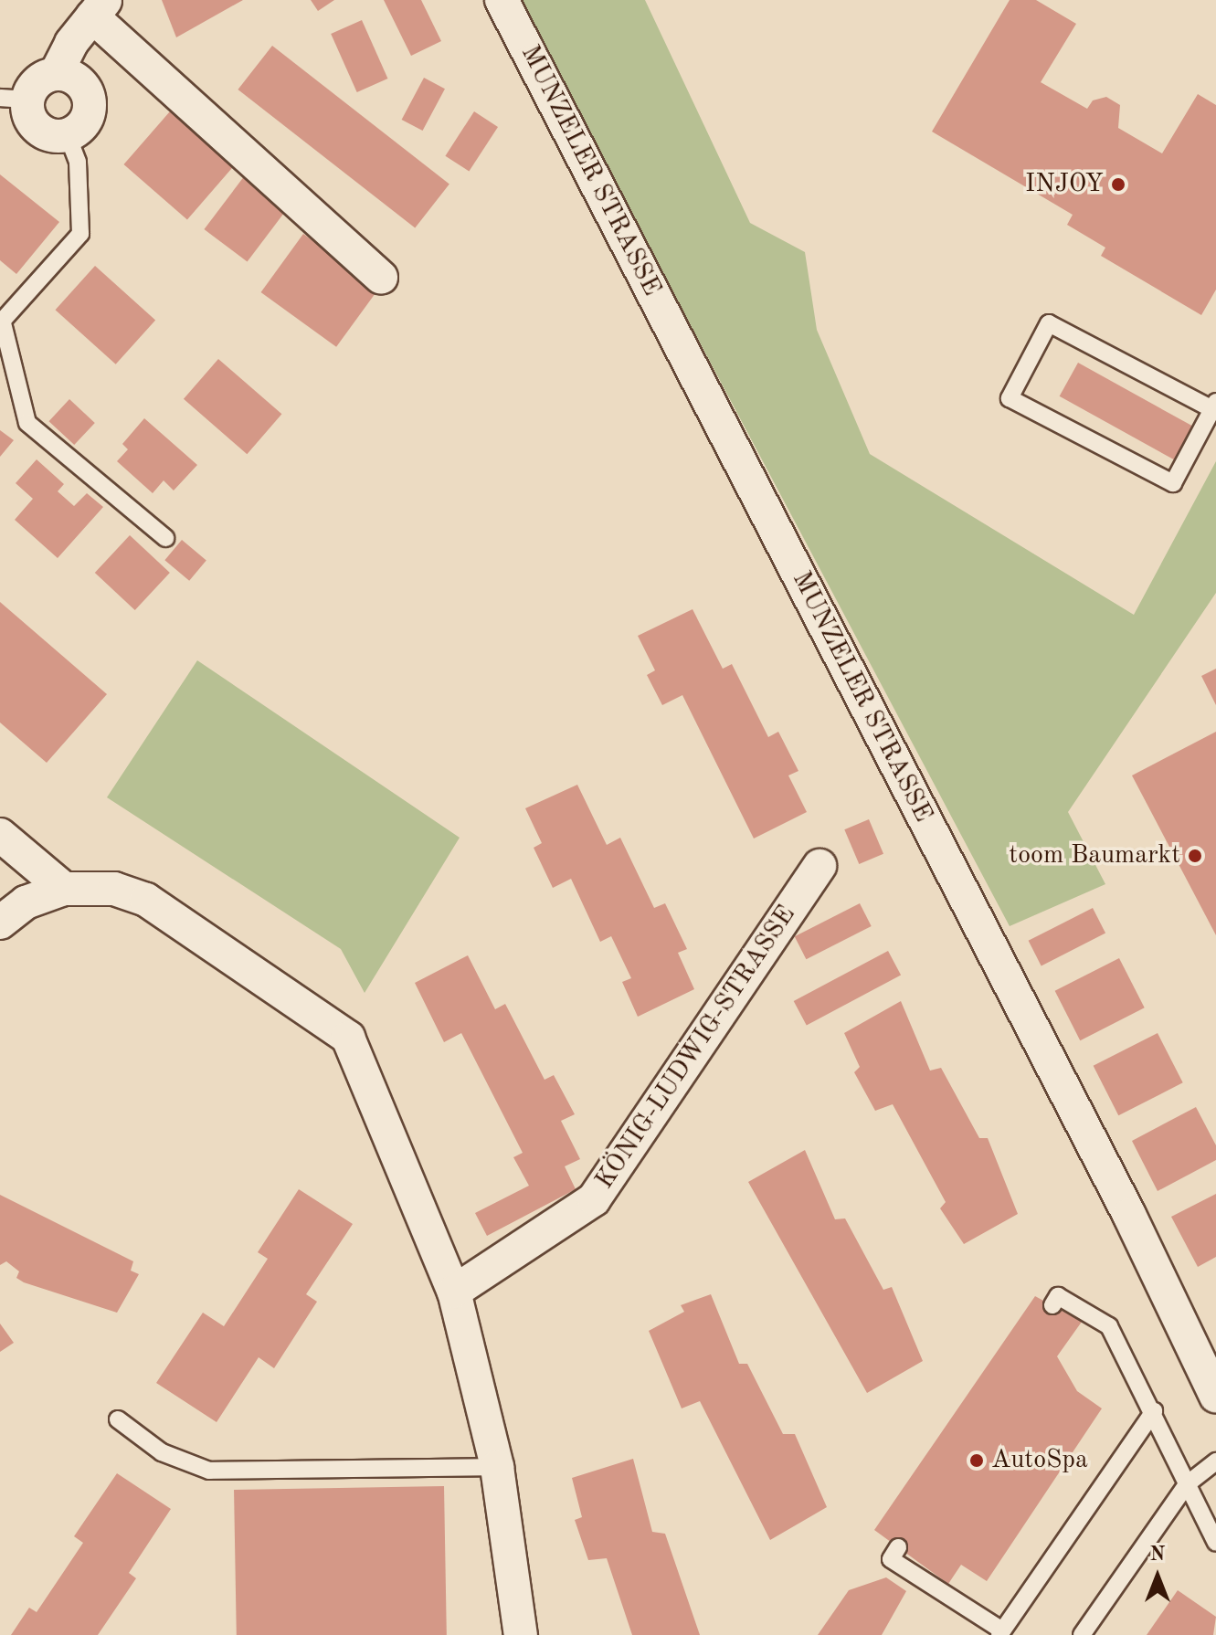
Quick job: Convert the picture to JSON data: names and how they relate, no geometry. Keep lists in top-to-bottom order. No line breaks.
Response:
{"streets":{"street":["MUNZELER STRASSE","KÖNIG-LUDWIG-STRASSE"]},"places":["INJOY","toom Baumarkt","AutoSpa"],"north":"top"}
